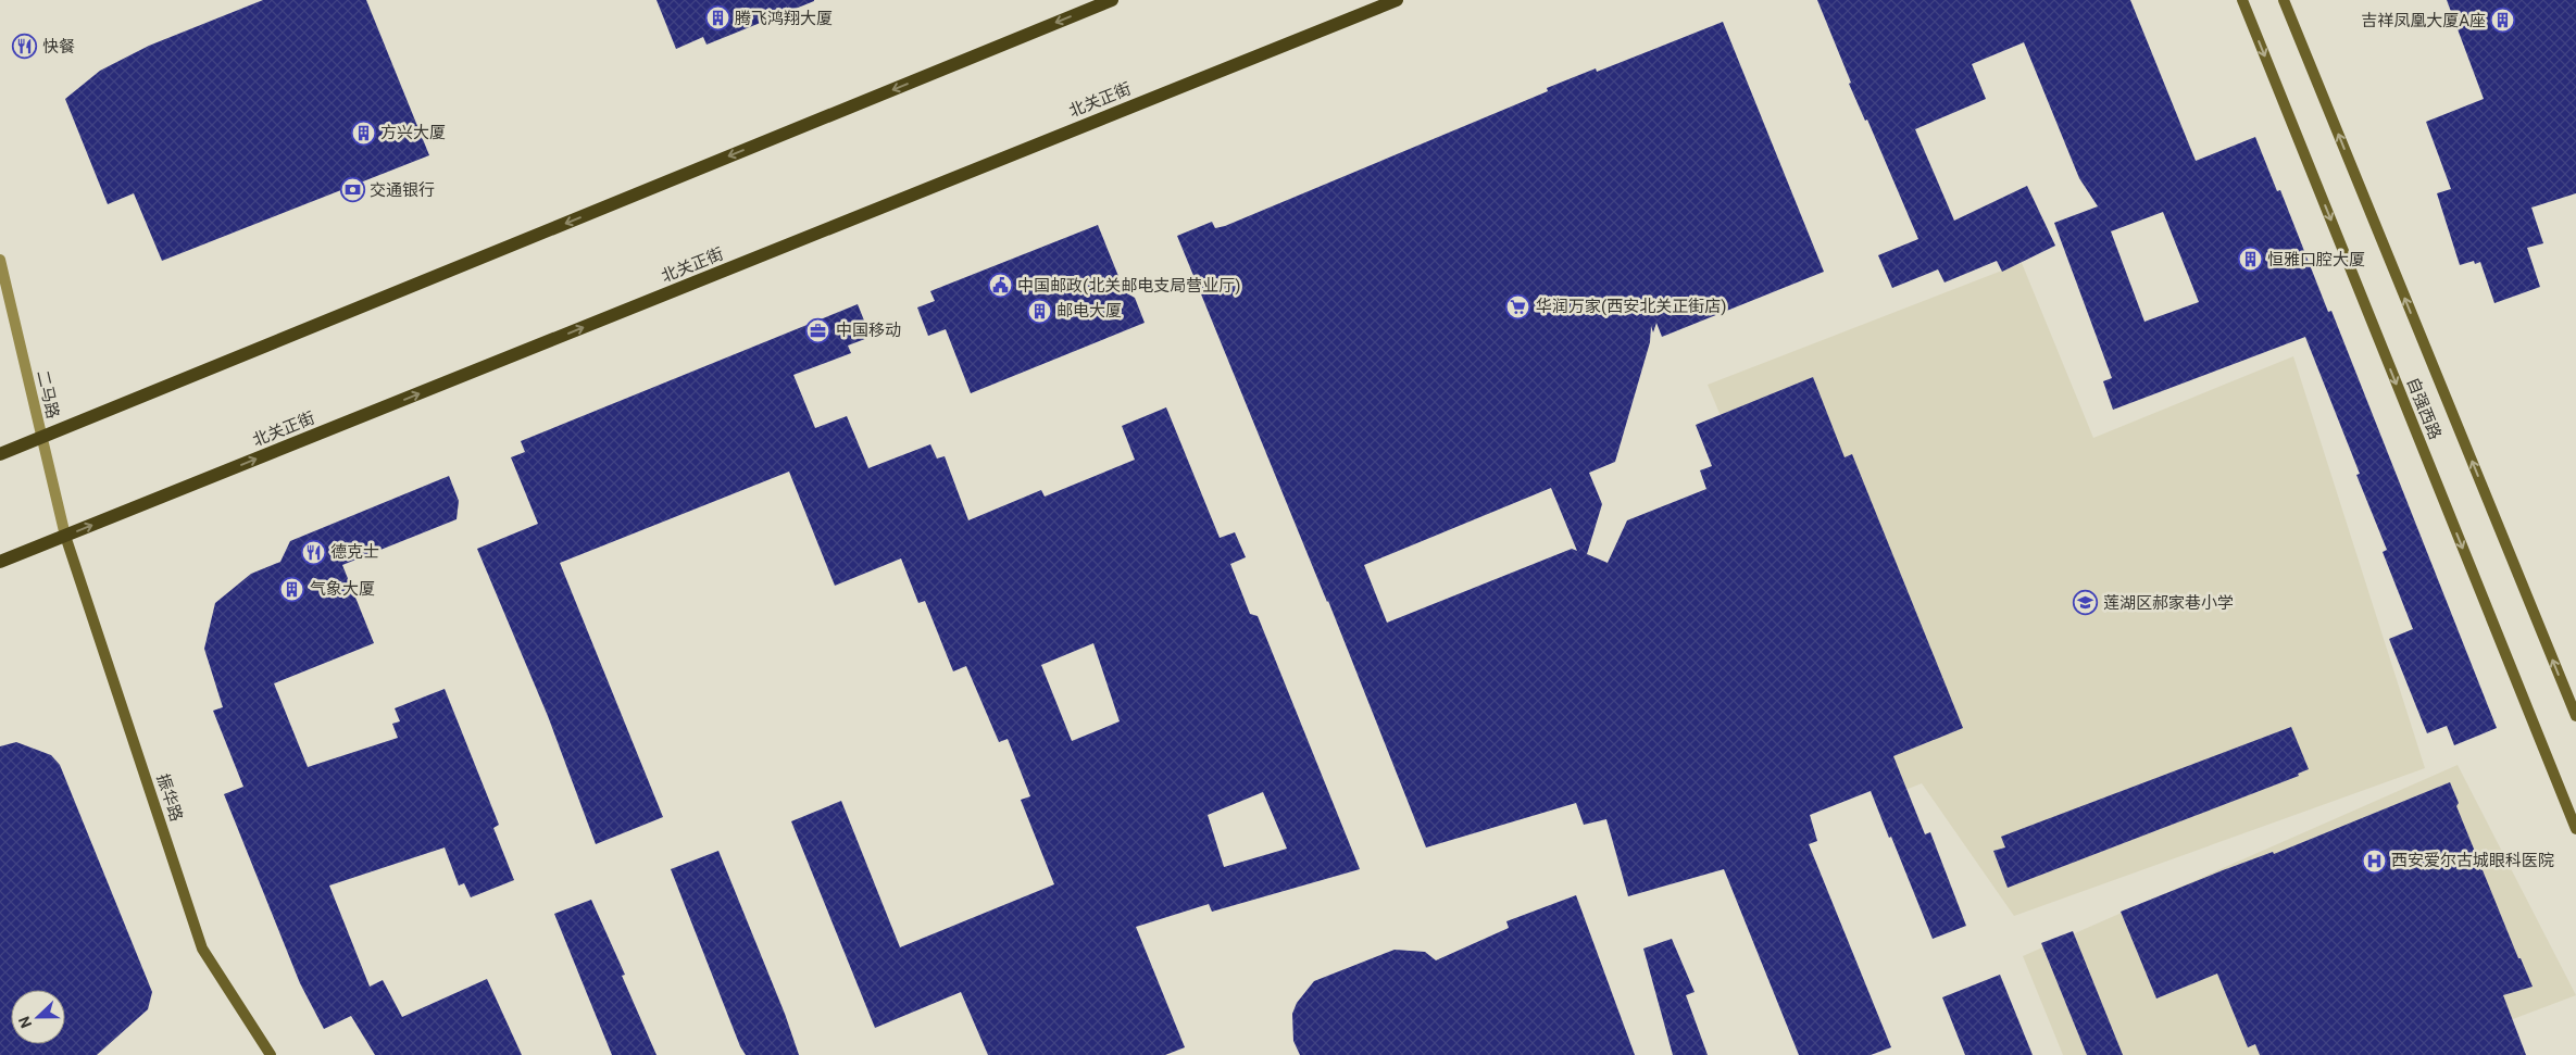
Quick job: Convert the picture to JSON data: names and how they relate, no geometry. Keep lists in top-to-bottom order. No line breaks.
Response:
{"streets":{"main road":["北关正街","自强西路","振华路"],"street":["二马路"]},"crossings":[["北关正街","二马路"],["北关正街","振华路"],["二马路","振华路"]],"places":{"building":["腾飞鸿翔大厦","吉祥凤凰大厦A座","方兴大厦","恒雅口腔大厦","邮电大厦","气象大厦"],"restaurant":["快餐","德克士"],"bank":["交通银行"],"public building":["中国邮政(北关邮电支局营业厅)"],"supermarket":["华润万家(西安北关正街店)"],"office":["中国移动"],"school or university":["莲湖区郝家巷小学"],"hospital":["西安爱尔古城眼科医院"]},"north":"left"}
